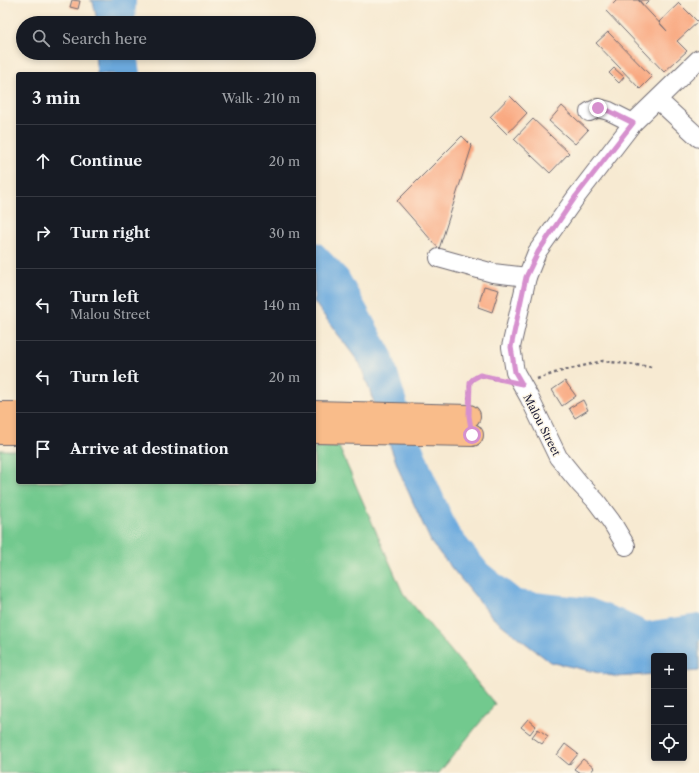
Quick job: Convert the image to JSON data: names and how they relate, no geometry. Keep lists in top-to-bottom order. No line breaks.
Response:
{"streets":{"street":["Malou Street"]},"page":{"search":"Search here","heading":["3 min","Walk · 210 m"],"list":[["Continue","20 m"],["Turn right","30 m"],["Turn left","Malou Street","140 m"],["Turn left","20 m"],"Arrive at destination"],"map_buttons":["+","−"]}}
